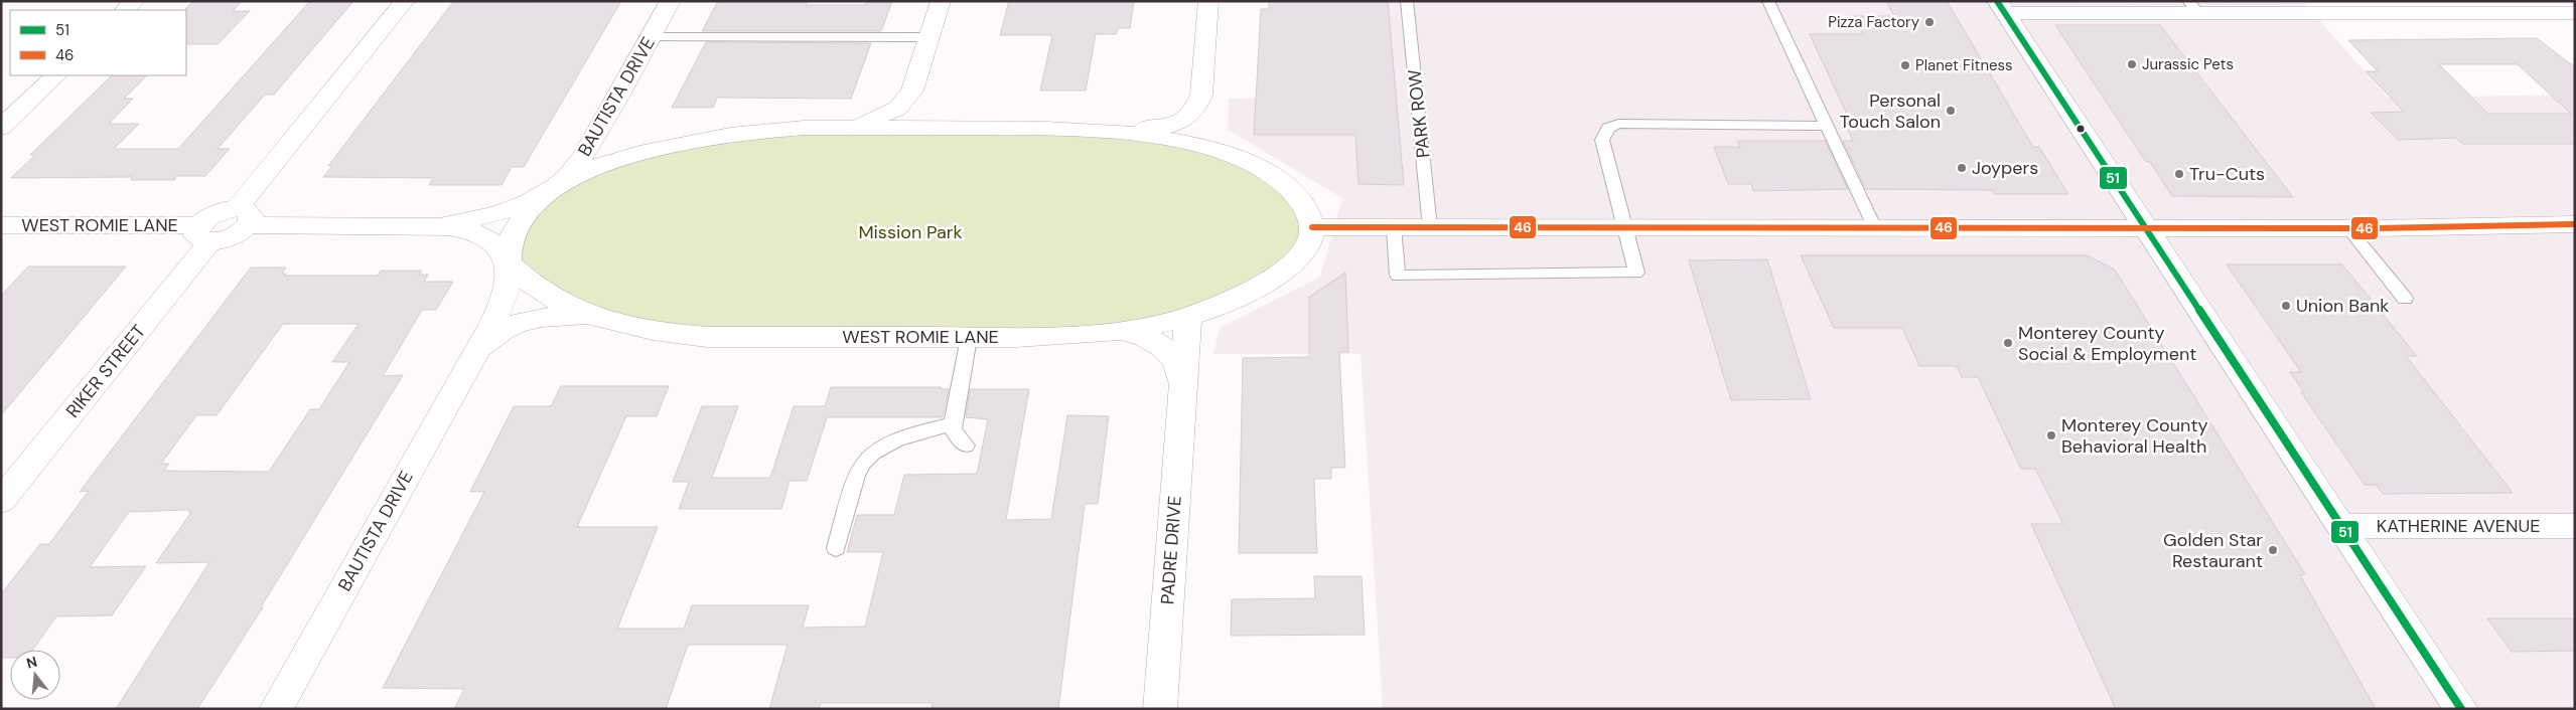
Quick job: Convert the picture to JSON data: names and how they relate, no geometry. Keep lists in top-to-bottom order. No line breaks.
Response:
{"streets":{"street":["BAUTISTA DRIVE","WEST ROMIE LANE","RIKER STREET","KATHERINE AVENUE","PADRE DRIVE"],"lane":["PARK ROW"]},"crossings":[["BAUTISTA DRIVE","WEST ROMIE LANE"],["WEST ROMIE LANE","RIKER STREET"]],"parks":["Mission Park"],"places":["Pizza Factory","Jurassic Pets","Planet Fitness","Personal Touch Salon","Joypers","Tru-Cuts","Union Bank","Monterey County Social & Employment","Monterey County Behavioral Health","Golden Star Restaurant"],"lines":["transit line 51","transit line 46"],"legend":["51","46"],"north":"top"}
